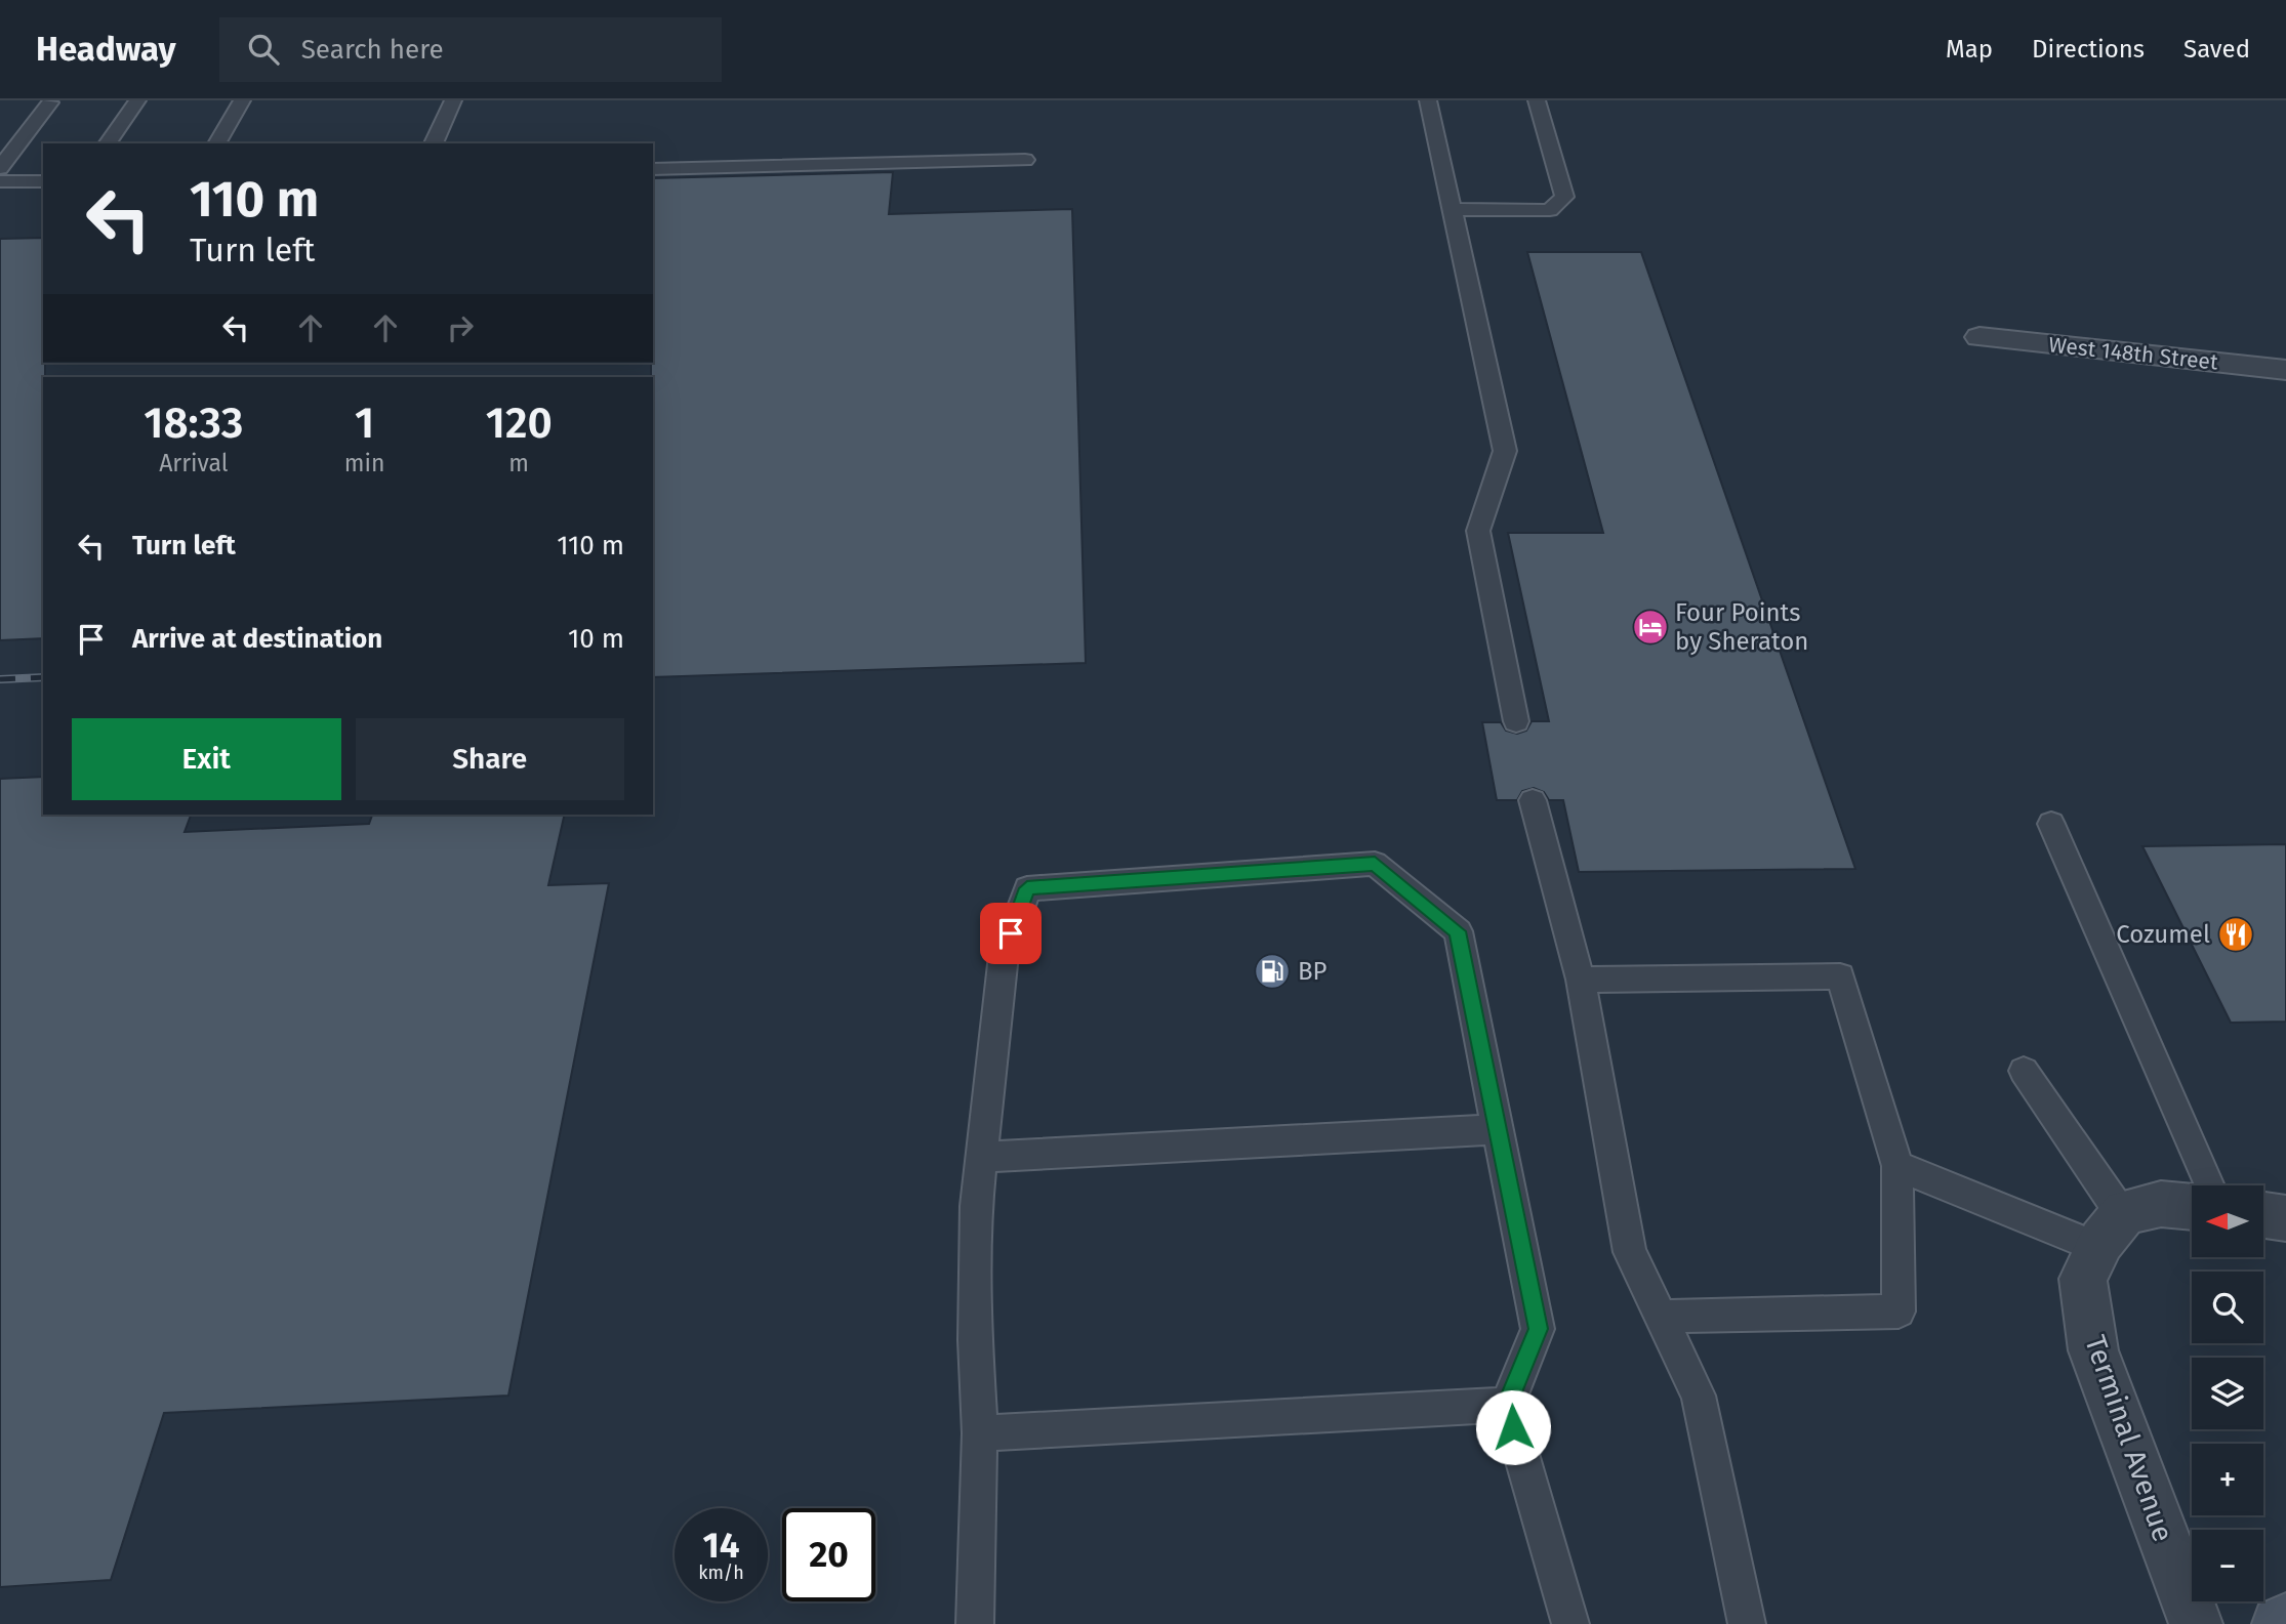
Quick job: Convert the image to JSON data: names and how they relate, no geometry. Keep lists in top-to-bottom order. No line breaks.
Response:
{"streets":{"street":["West 148th Street","Terminal Avenue"]},"places":{"hotel":["Four Points by Sheraton"],"restaurant":["Cozumel"],"fuel station":["BP"]},"north":"left","page":{"header":"Headway","search":"Search here","nav":["Map","Directions","Saved"],"turn":["110 m","Turn left"],"eta":["18:33","Arrival","1","min","120","m"],"list":[{"name":"Turn left","value":"110 m"},{"name":"Arrive at destination","value":"10 m"}],"buttons":["Exit","Share"],"map_buttons":["+","−"],"speed":"14 km/h","limit":"20"}}
